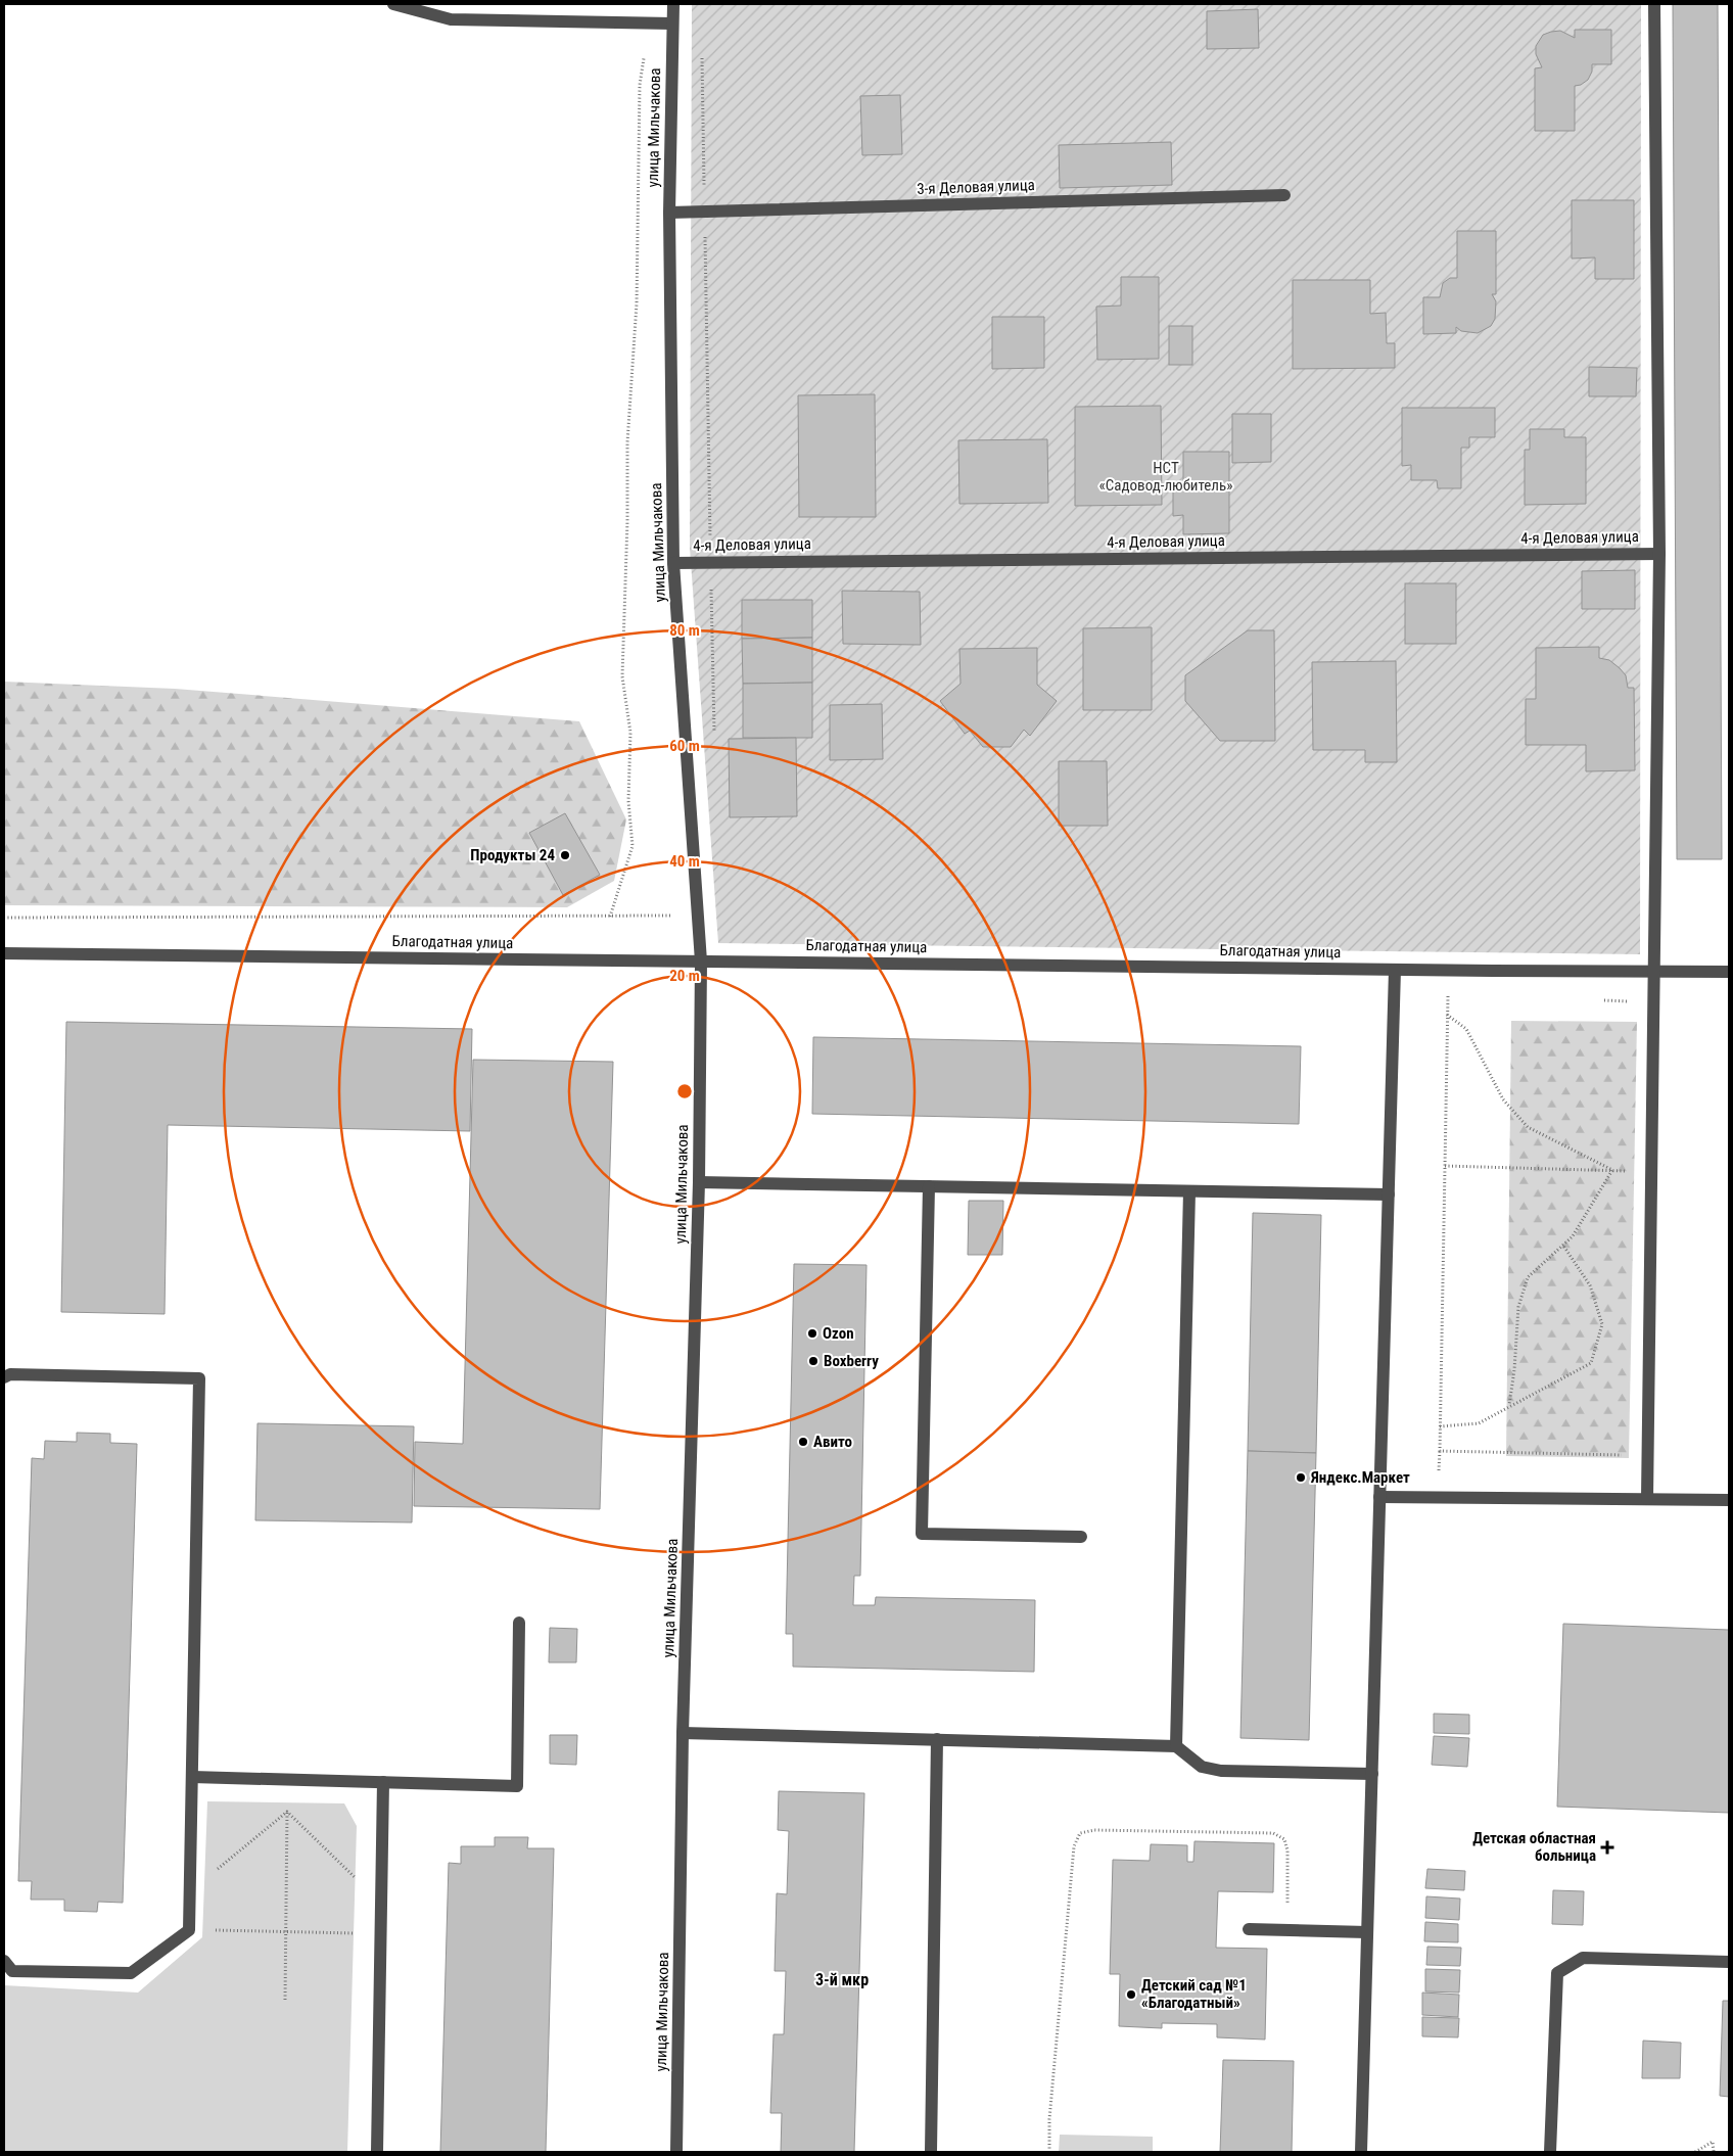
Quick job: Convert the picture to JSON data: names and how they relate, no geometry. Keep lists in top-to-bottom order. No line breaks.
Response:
{"streets":{"street":["улица Мильчакова","3-я Деловая улица","4-я Деловая улица","Благодатная улица"]},"crossings":[["улица Мильчакова","3-я Деловая улица"],["улица Мильчакова","4-я Деловая улица"],["улица Мильчакова","Благодатная улица"]],"districts":["3-й мкр"],"parks":["НСТ «Садовод-любитель»"],"places":{"other":["Продукты 24","Ozon","Boxberry","Авито","Яндекс.Маркет","Детский сад №1 «Благодатный»"],"health":["Детская областная больница"]},"rings":["80 m","60 m","40 m","20 m"]}
